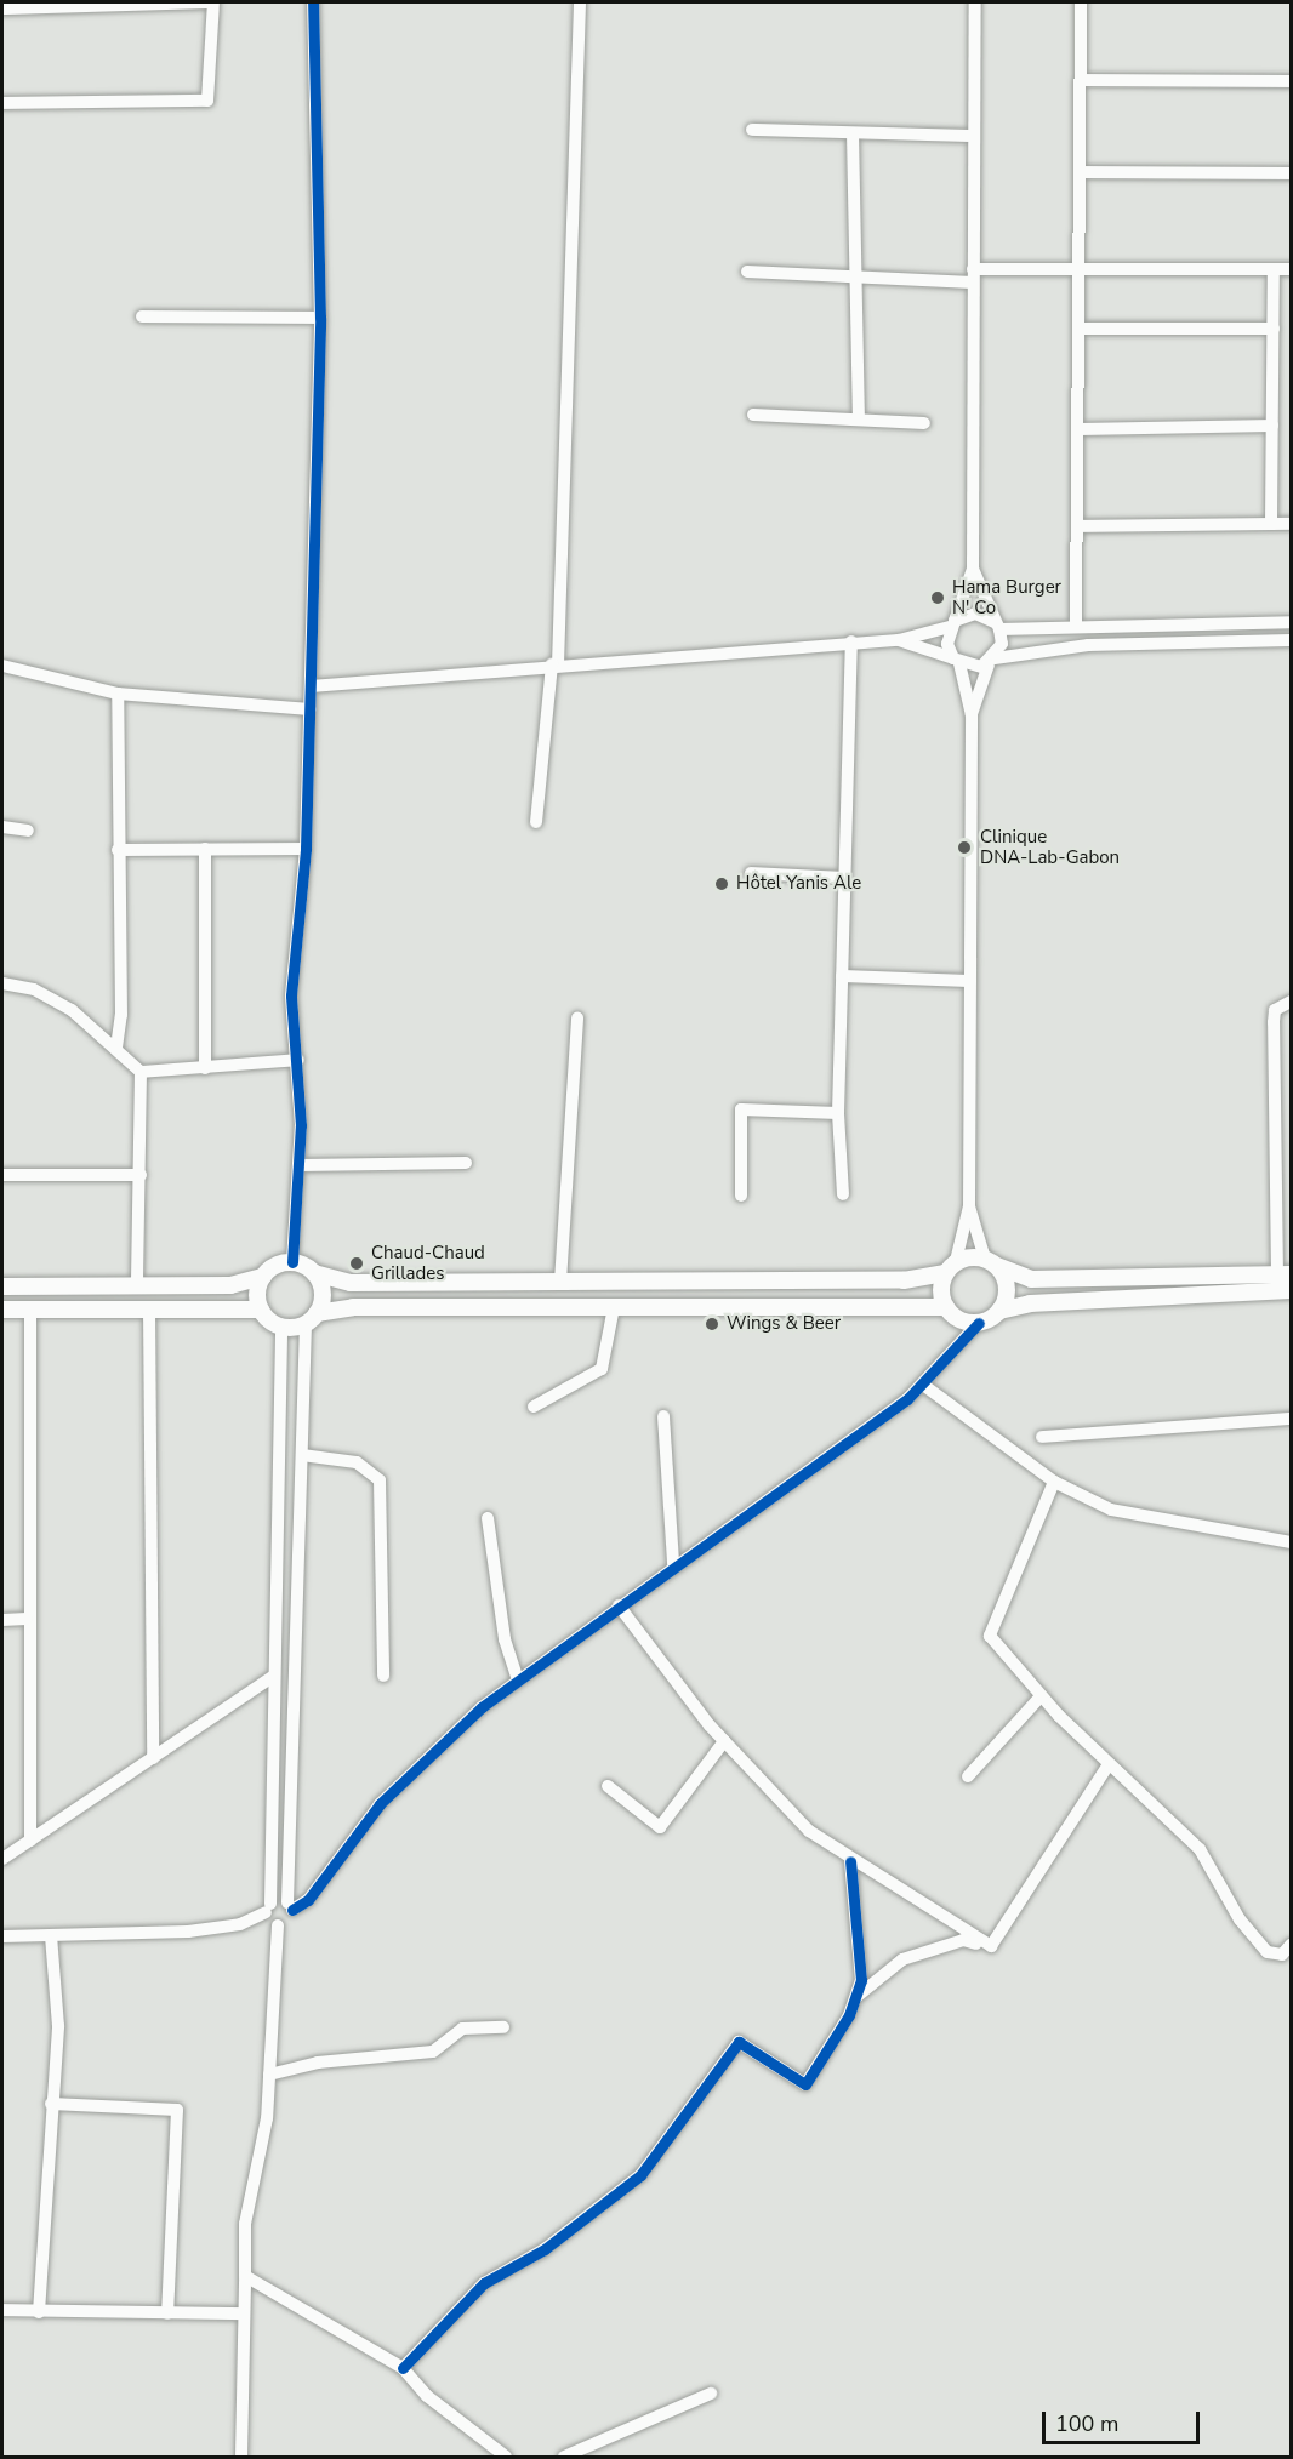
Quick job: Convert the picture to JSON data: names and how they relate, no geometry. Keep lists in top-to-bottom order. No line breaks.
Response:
{"places":["Hama Burger N' Co","Clinique DNA-Lab-Gabon","Hôtel Yanis Ale","Chaud-Chaud Grillades","Wings & Beer"],"scale_bar":"100 m"}
